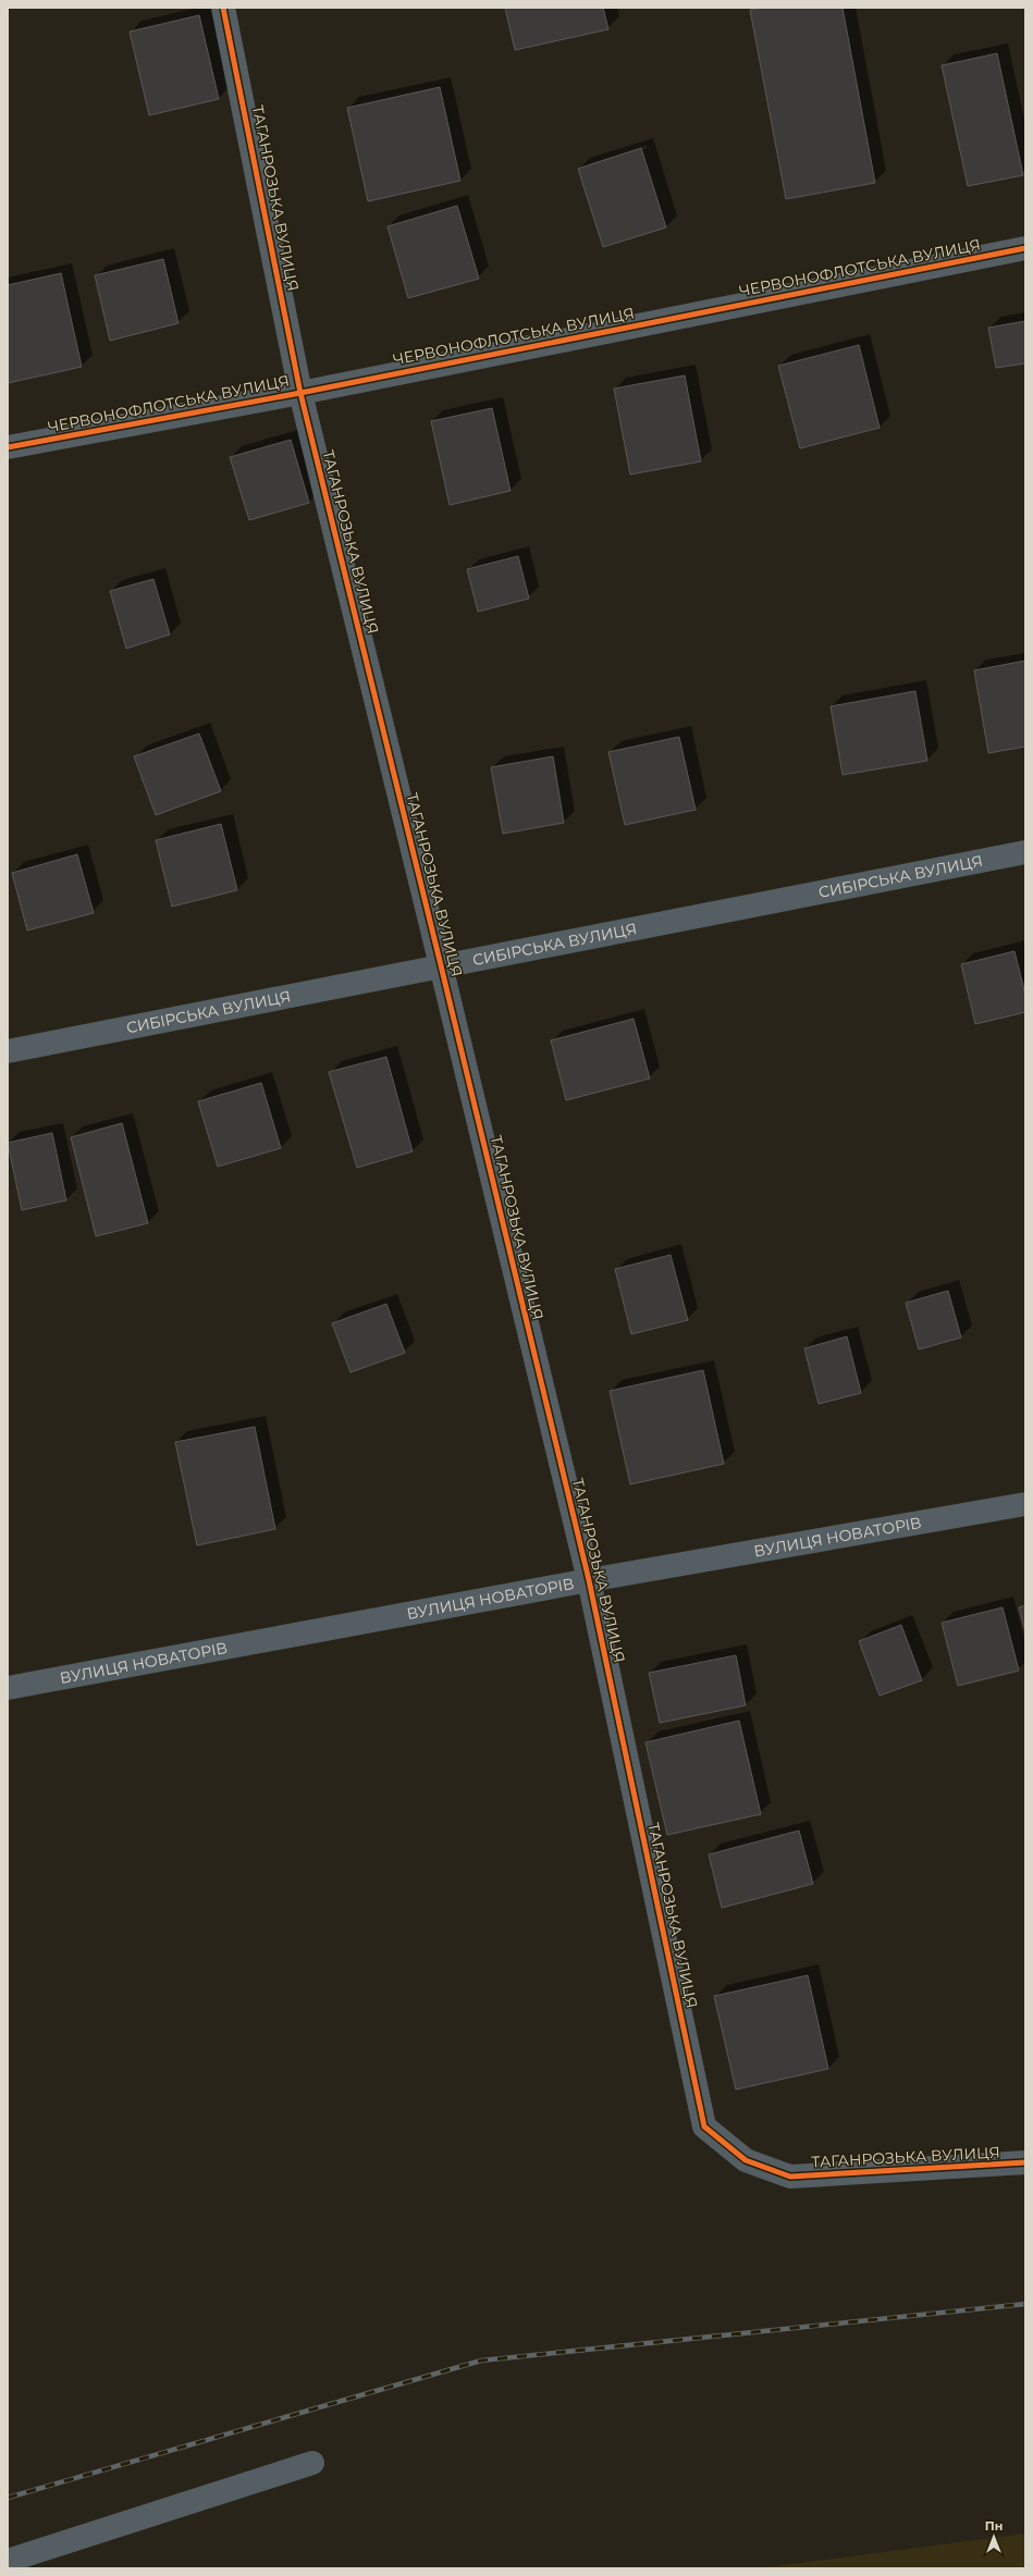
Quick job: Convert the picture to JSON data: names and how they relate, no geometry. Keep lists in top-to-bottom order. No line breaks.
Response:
{"streets":{"street":["ТАГАНРОЗЬКА ВУЛИЦЯ","ЧЕРВОНОФЛОТСЬКА ВУЛИЦЯ","СИБІРСЬКА ВУЛИЦЯ","ВУЛИЦЯ НОВАТОРІВ"]},"crossings":[["ТАГАНРОЗЬКА ВУЛИЦЯ","ЧЕРВОНОФЛОТСЬКА ВУЛИЦЯ"],["ТАГАНРОЗЬКА ВУЛИЦЯ","СИБІРСЬКА ВУЛИЦЯ"],["ТАГАНРОЗЬКА ВУЛИЦЯ","ВУЛИЦЯ НОВАТОРІВ"]],"north":"top"}
